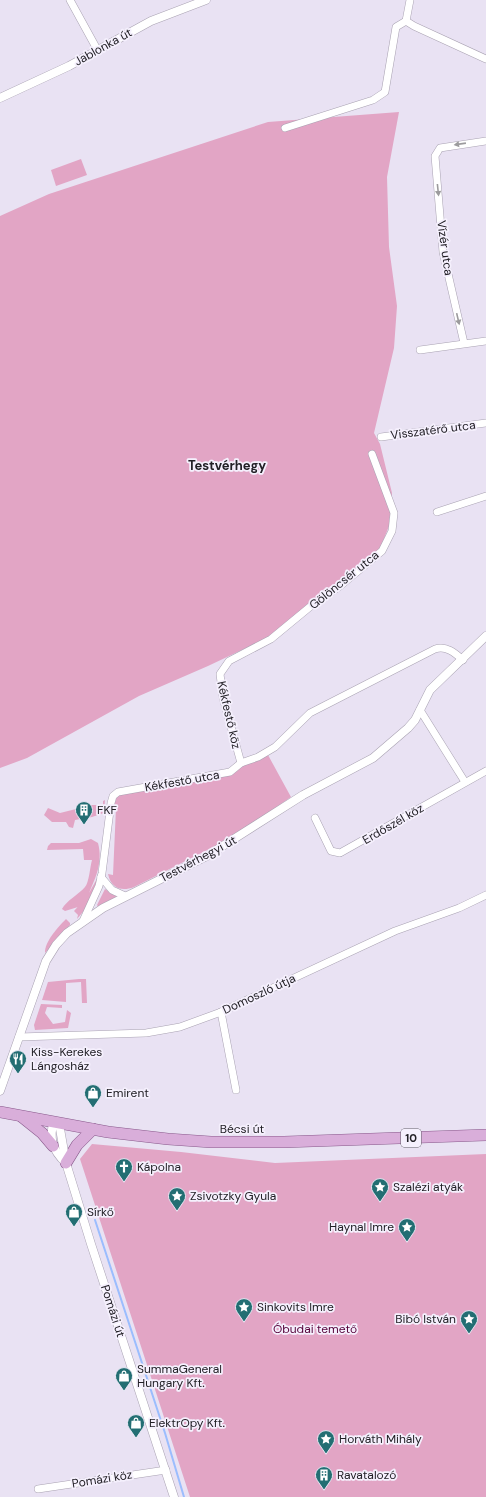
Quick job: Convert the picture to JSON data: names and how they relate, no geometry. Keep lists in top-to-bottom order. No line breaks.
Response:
{"streets":{"main road":["Bécsi út","10"],"street":["Jablonka út","Vízér utca","Visszatérő utca","Gölöncsér utca","Kékfestő köz","Kékfestő utca","Erdőszél köz","Testvérhegyi út","Domoszló útja","Pomázi út","Pomázi köz"]},"crossings":[["Gölöncsér utca","Kékfestő köz"],["Kékfestő köz","Kékfestő utca"],["Kékfestő utca","Testvérhegyi út"],["Testvérhegyi út","Domoszló útja"],["Bécsi út","Pomázi út"],["Pomázi út","Pomázi köz"]],"one_way":["Vízér utca"],"districts":["Testvérhegy"],"parks":["Óbudai temető"],"places":{"building":["FKF","Ravatalozó"],"restaurant":["Kiss-Kerekes Lángosház"],"shop":["Emirent","Sírkő","SummaGeneral Hungary Kft.","ElektrOpy Kft."],"church":["Kápolna"],"place":["Szalézi atyák","Zsivotzky Gyula","Haynal Imre","Sinkovits Imre","Bibó István","Horváth Mihály"]}}
